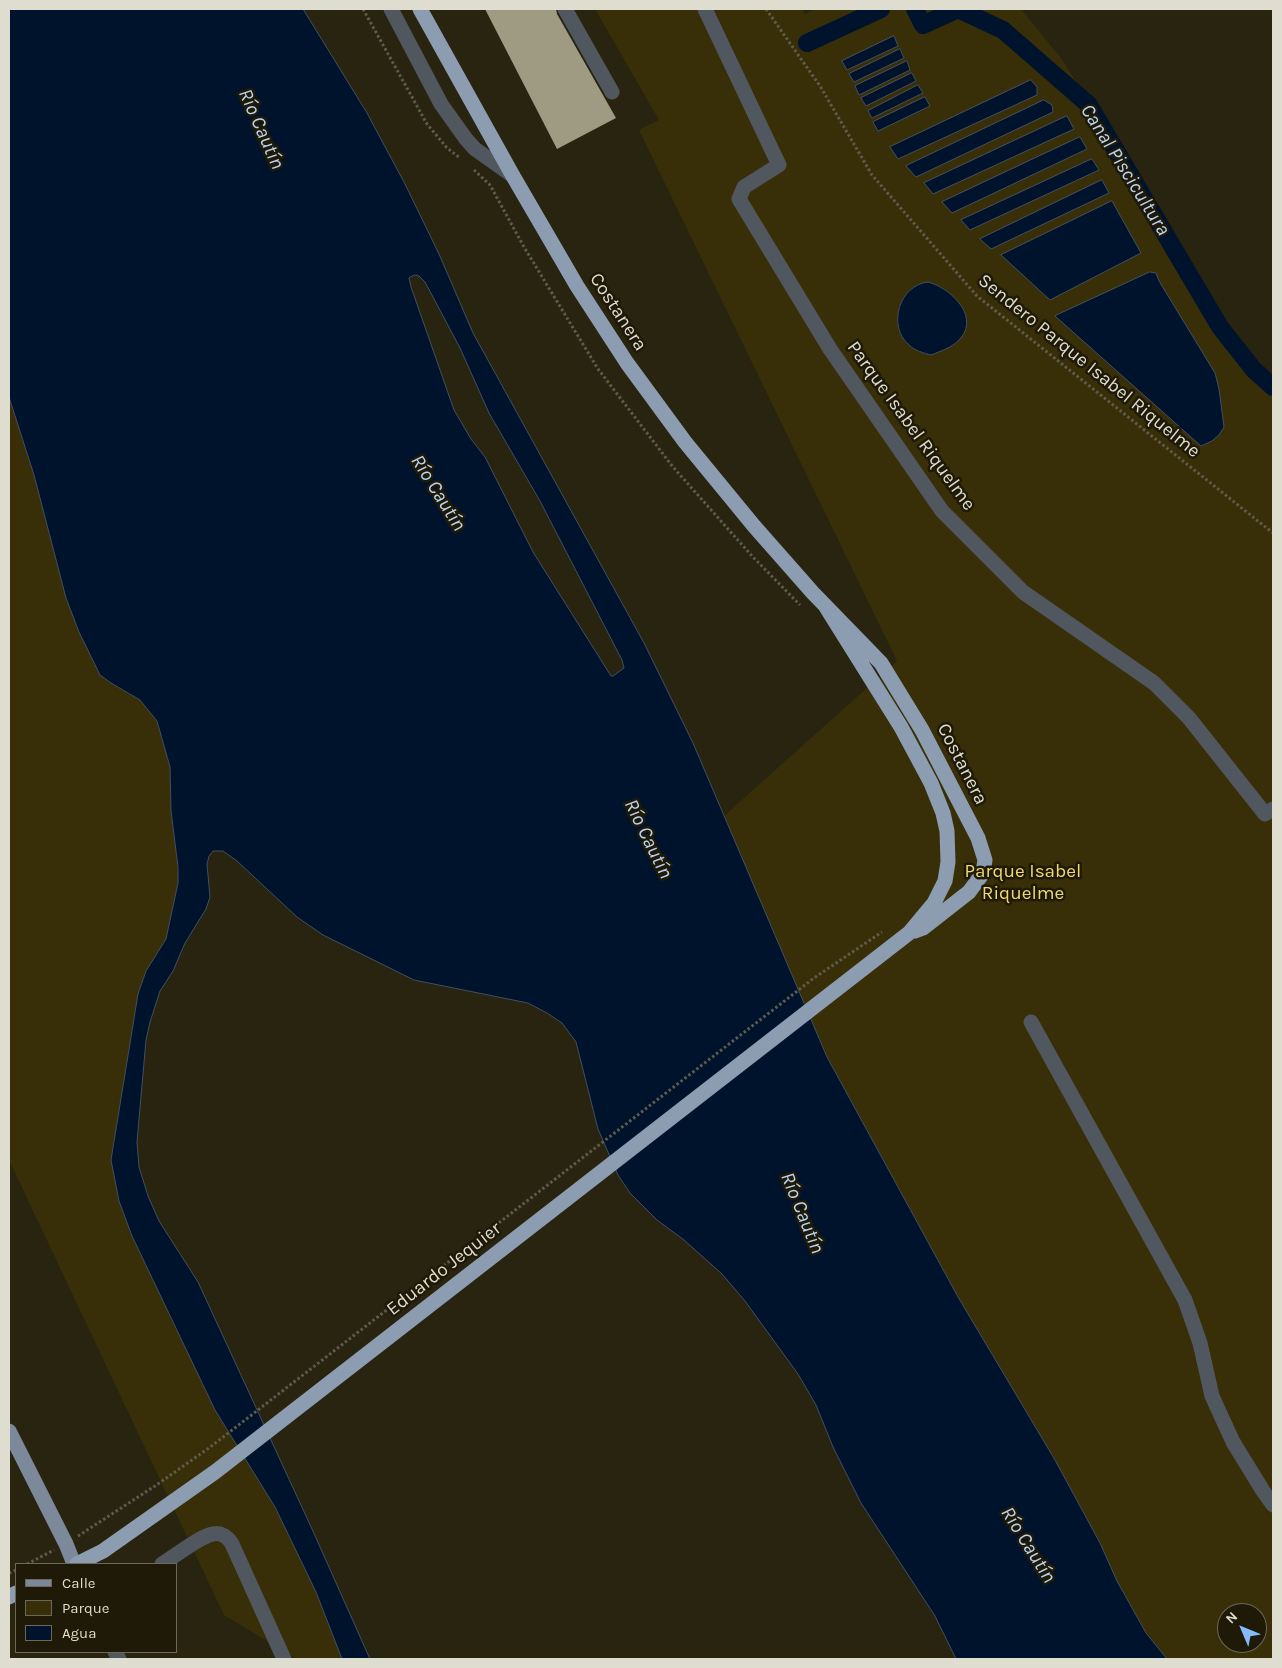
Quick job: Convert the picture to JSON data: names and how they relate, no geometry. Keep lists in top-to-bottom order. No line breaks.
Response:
{"streets":{"highway":["Costanera","Eduardo Jequier"],"street":["Parque Isabel Riquelme"],"path":["Sendero Parque Isabel Riquelme"]},"crossings":[["Costanera","Eduardo Jequier"]],"water":["Río Cautín","Canal Piscicultura"],"parks":["Parque Isabel Riquelme"],"legend":["Calle","Parque","Agua"],"north":"top left"}
